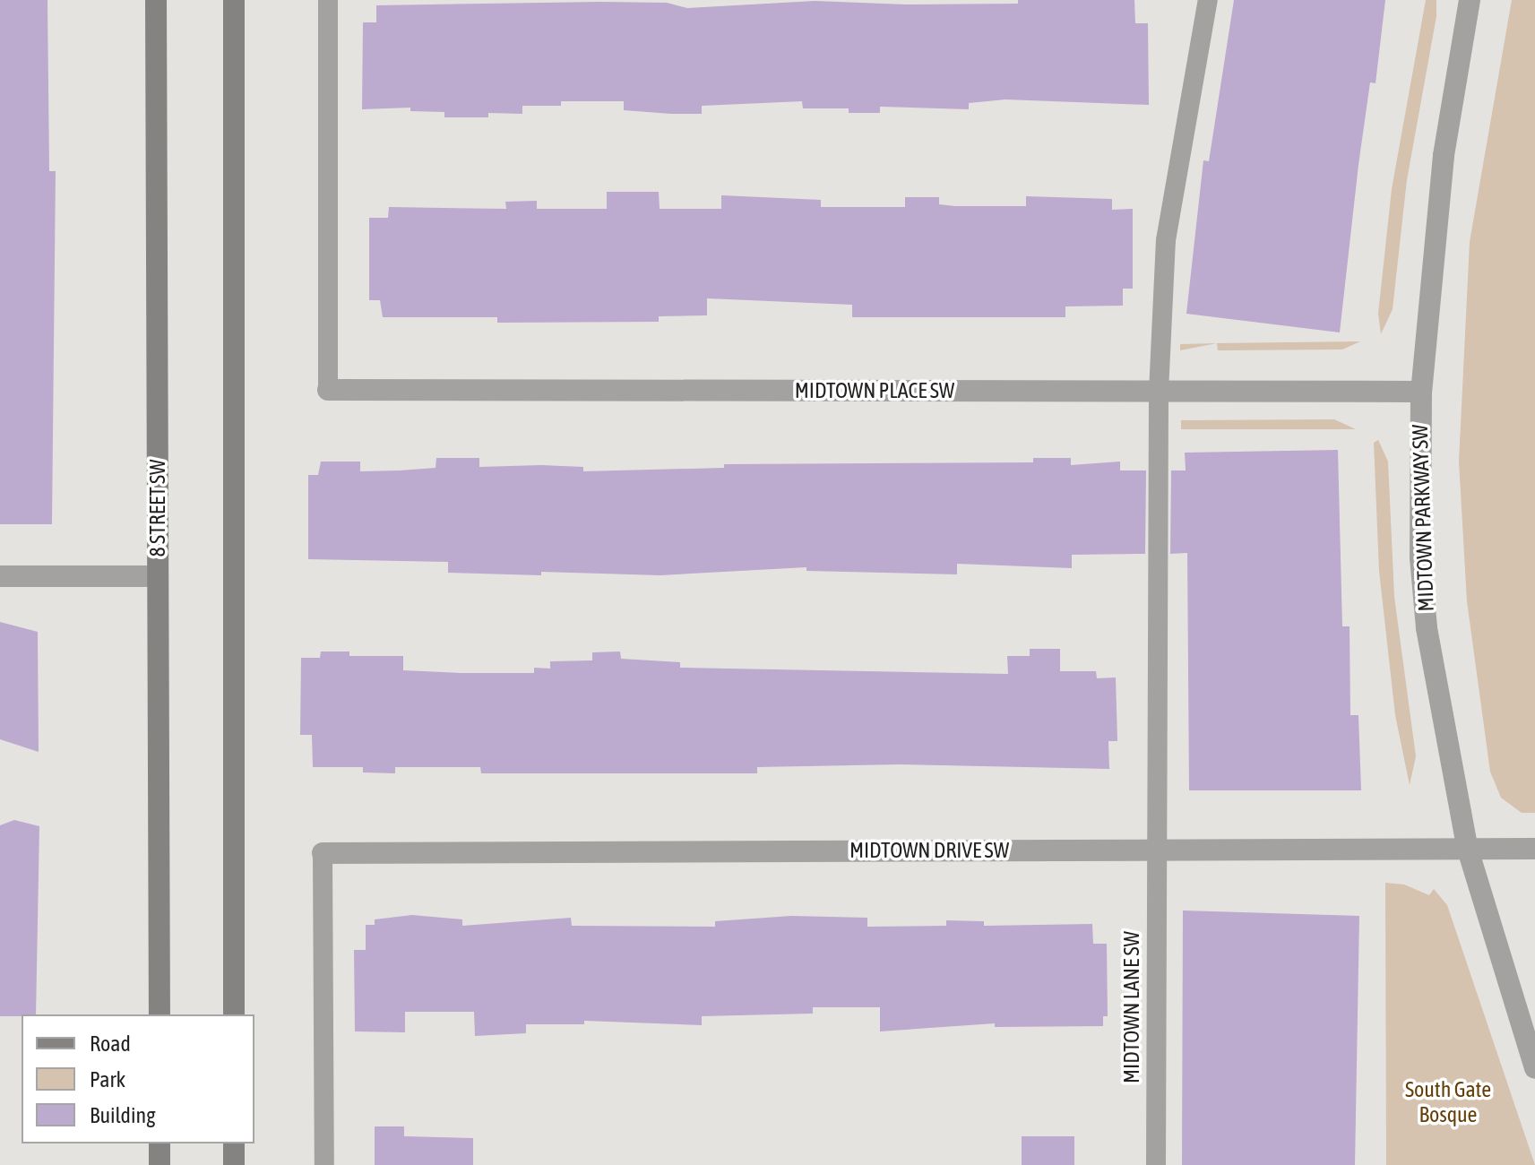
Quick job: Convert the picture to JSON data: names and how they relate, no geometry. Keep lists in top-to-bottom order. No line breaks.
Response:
{"streets":{"main road":["8 STREET SW"],"street":["MIDTOWN PLACE SW","MIDTOWN PARKWAY SW","MIDTOWN DRIVE SW"],"lane":["MIDTOWN LANE SW"]},"crossings":[["MIDTOWN PLACE SW","MIDTOWN PARKWAY SW"],["MIDTOWN PLACE SW","MIDTOWN LANE SW"],["MIDTOWN PARKWAY SW","MIDTOWN DRIVE SW"],["MIDTOWN DRIVE SW","MIDTOWN LANE SW"]],"parks":["South Gate Bosque"],"legend":["Road","Park","Building"]}
